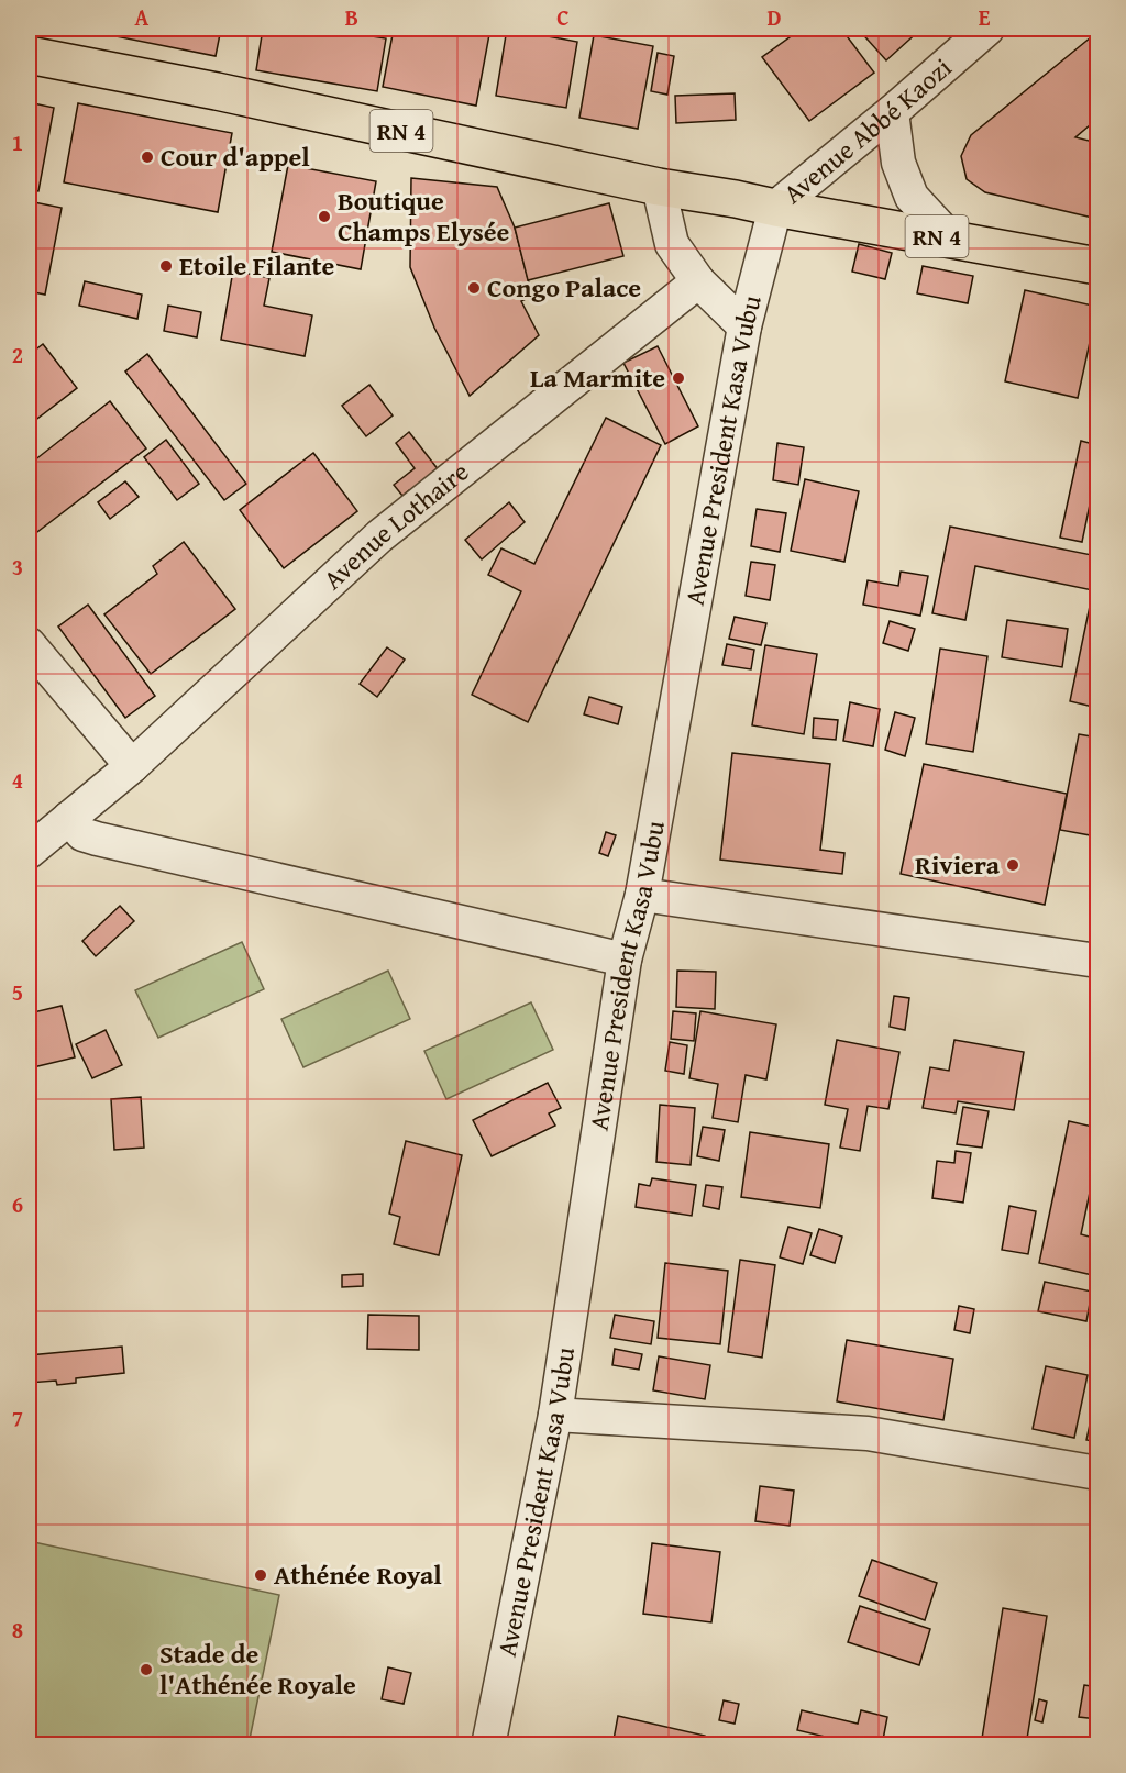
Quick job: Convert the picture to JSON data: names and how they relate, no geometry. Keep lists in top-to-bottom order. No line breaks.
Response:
{"streets":{"highway":["RN 4"],"street":["Avenue Abbé Kaozi","Avenue President Kasa Vubu","Avenue Lothaire"]},"crossings":[["RN 4","Avenue Abbé Kaozi"],["RN 4","Avenue President Kasa Vubu"],["Avenue Abbé Kaozi","Avenue President Kasa Vubu"]],"places":["Cour d'appel","Boutique Champs Elysée","Etoile Filante","Congo Palace","La Marmite","Riviera","Athénée Royal","Stade de l'Athénée Royale"],"grid":{"columns":["A","B","C","D","E"],"rows":["1","2","3","4","5","6","7","8"]}}
